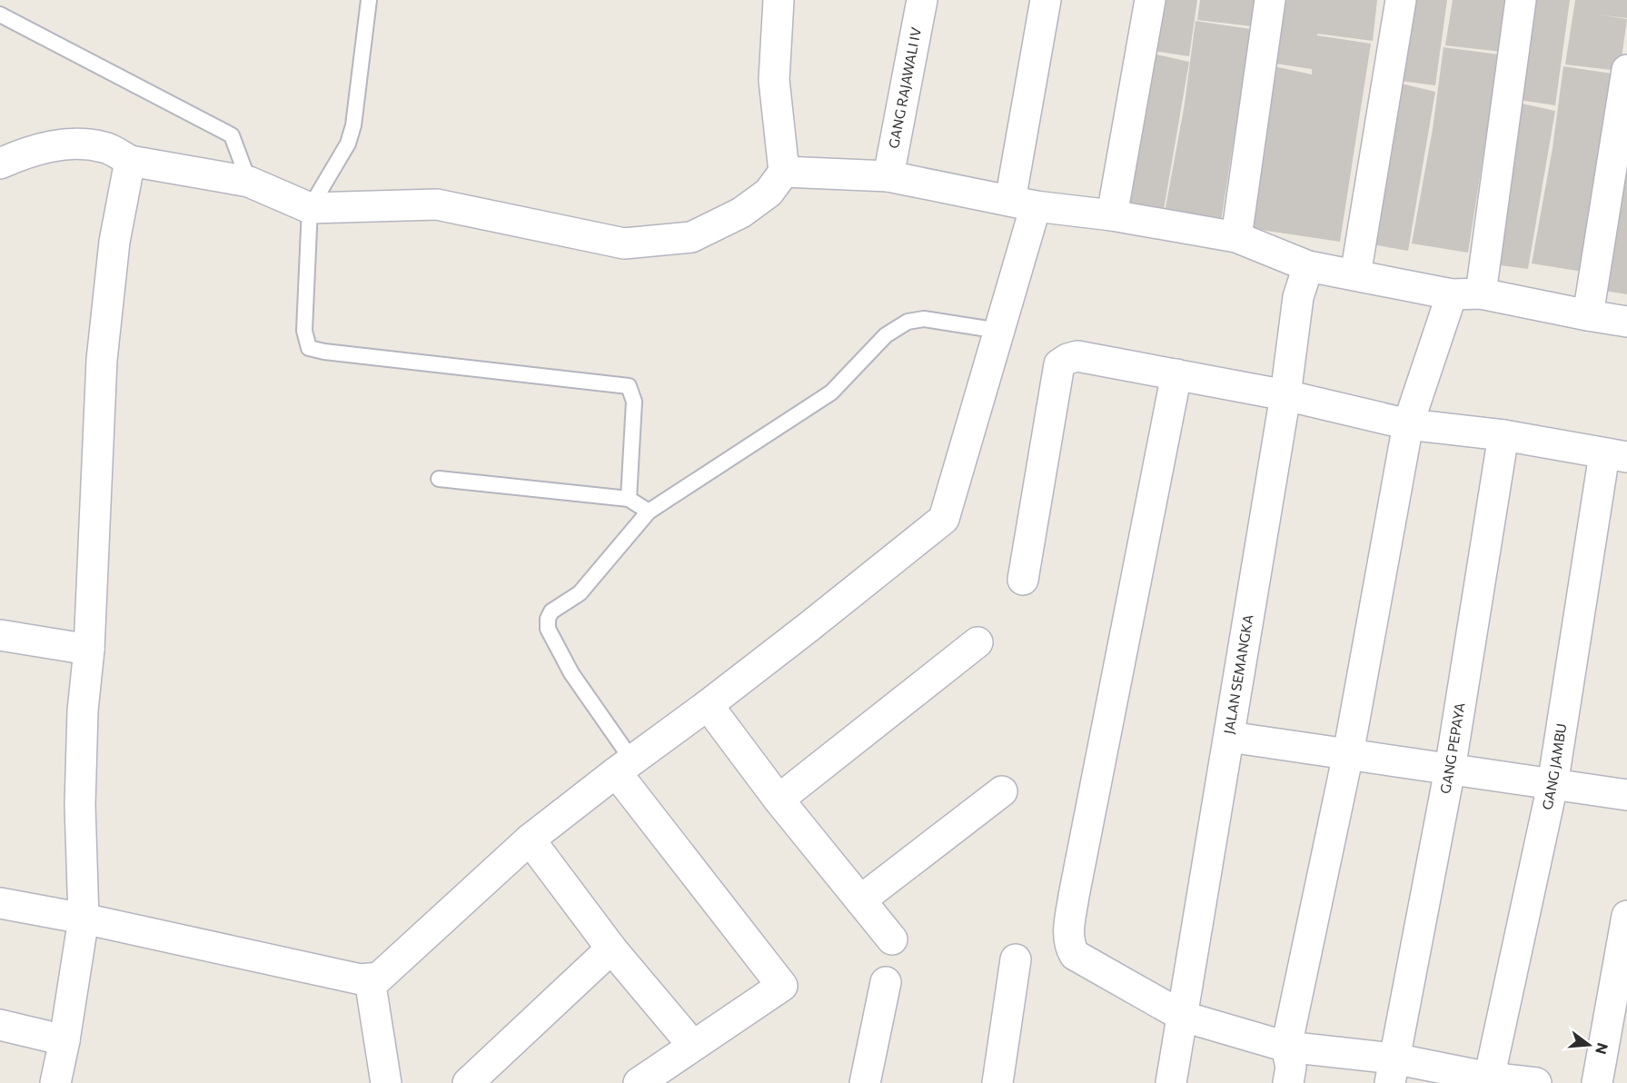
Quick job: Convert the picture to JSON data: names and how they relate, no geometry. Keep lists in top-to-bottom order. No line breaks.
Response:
{"streets":{"street":["GANG RAJAWALI IV","JALAN SEMANGKA","GANG PEPAYA","GANG JAMBU"]},"north":"right"}
